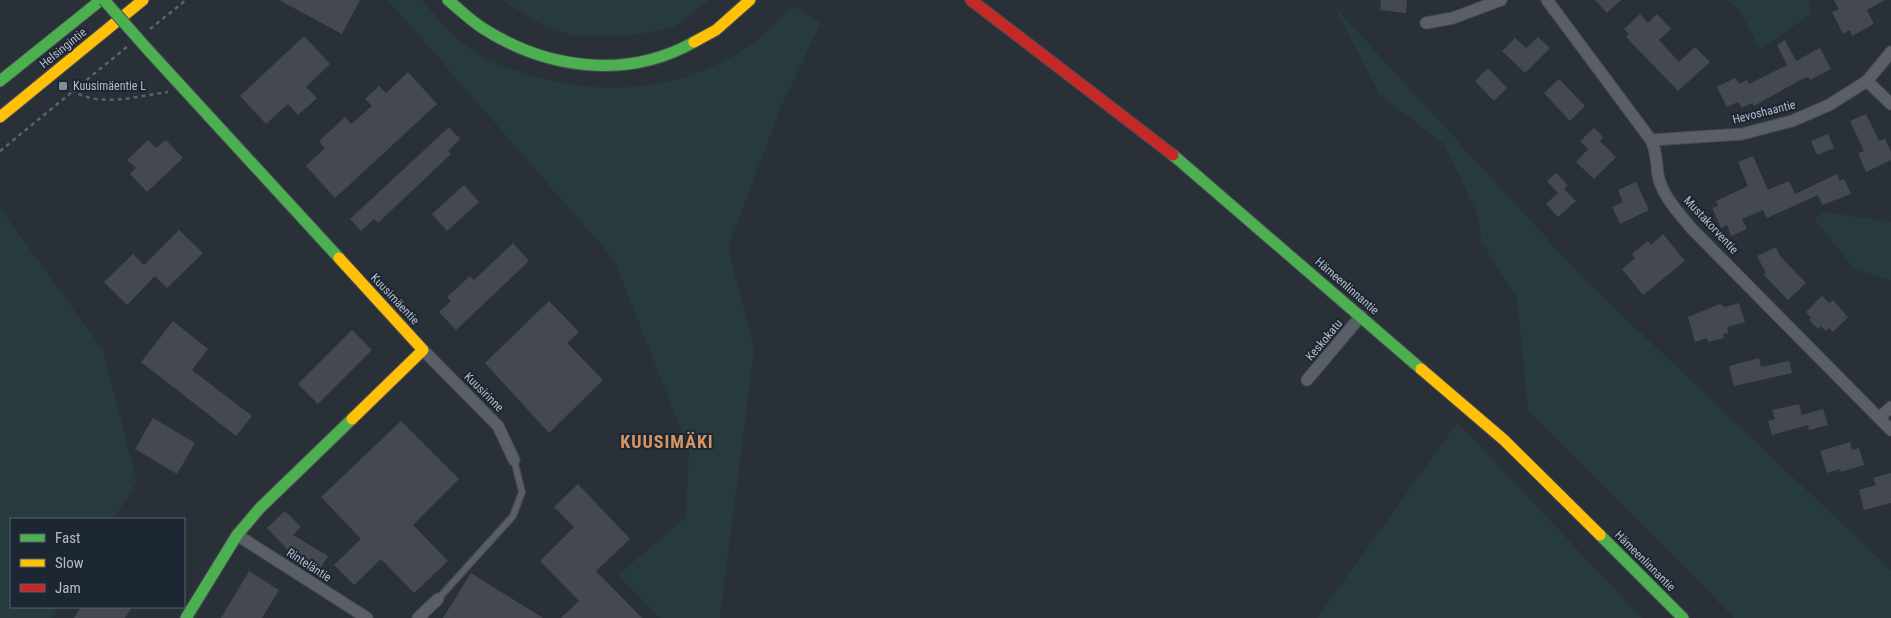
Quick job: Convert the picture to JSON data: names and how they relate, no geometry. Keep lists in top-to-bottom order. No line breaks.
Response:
{"streets":{"main road":["Helsingintie","Hämeenlinnantie","Kuusimäentie"],"street":["Hevoshaantie","Mustakorventie","Keskokatu","Kuusirinne","Rinteläntie"]},"crossings":[["Helsingintie","Kuusimäentie"],["Hevoshaantie","Mustakorventie"],["Hämeenlinnantie","Keskokatu"],["Kuusimäentie","Kuusirinne"]],"districts":["KUUSIMÄKI"],"places":{"transit":["Kuusimäentie L"]},"legend":["Fast","Slow","Jam"]}
